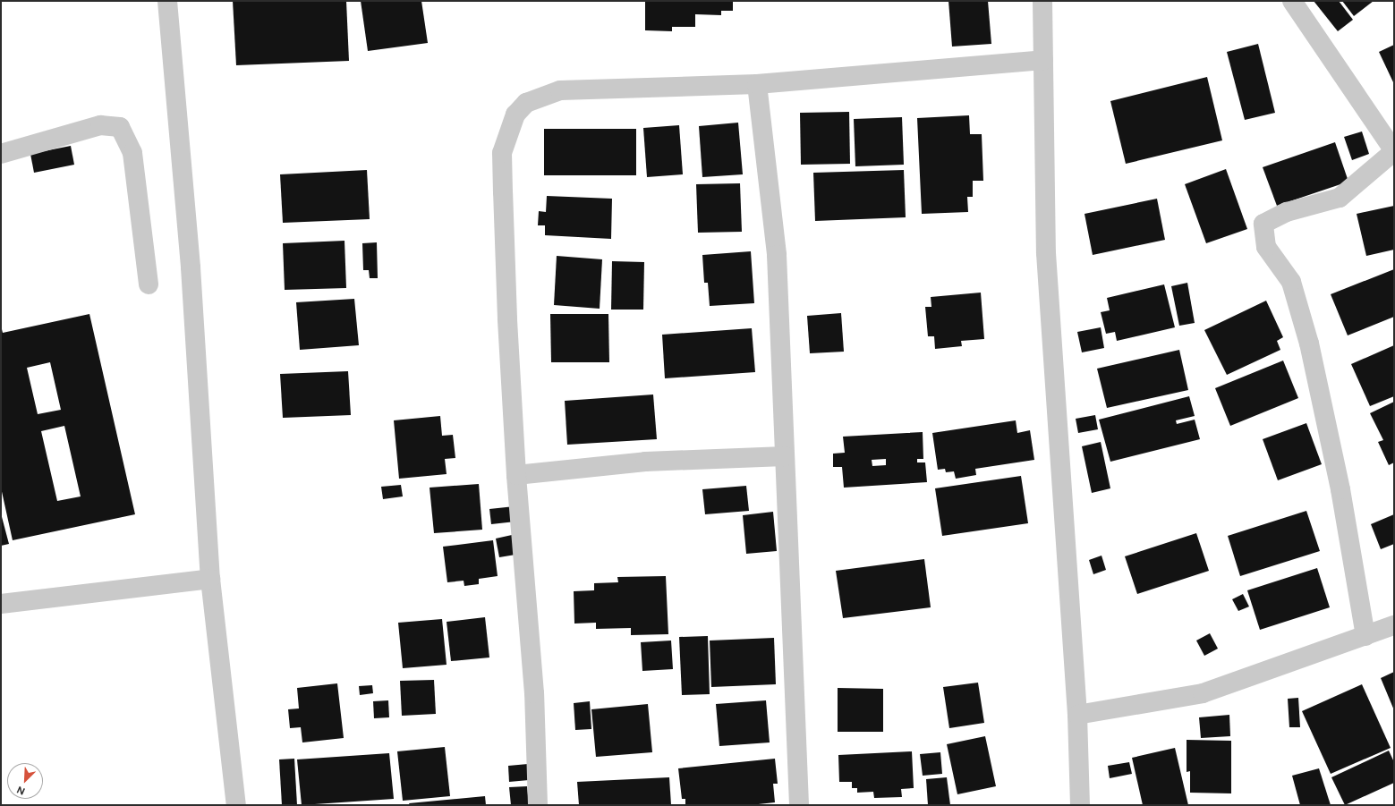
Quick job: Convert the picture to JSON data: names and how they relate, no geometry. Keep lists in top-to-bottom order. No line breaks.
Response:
{"north":"bottom left"}
